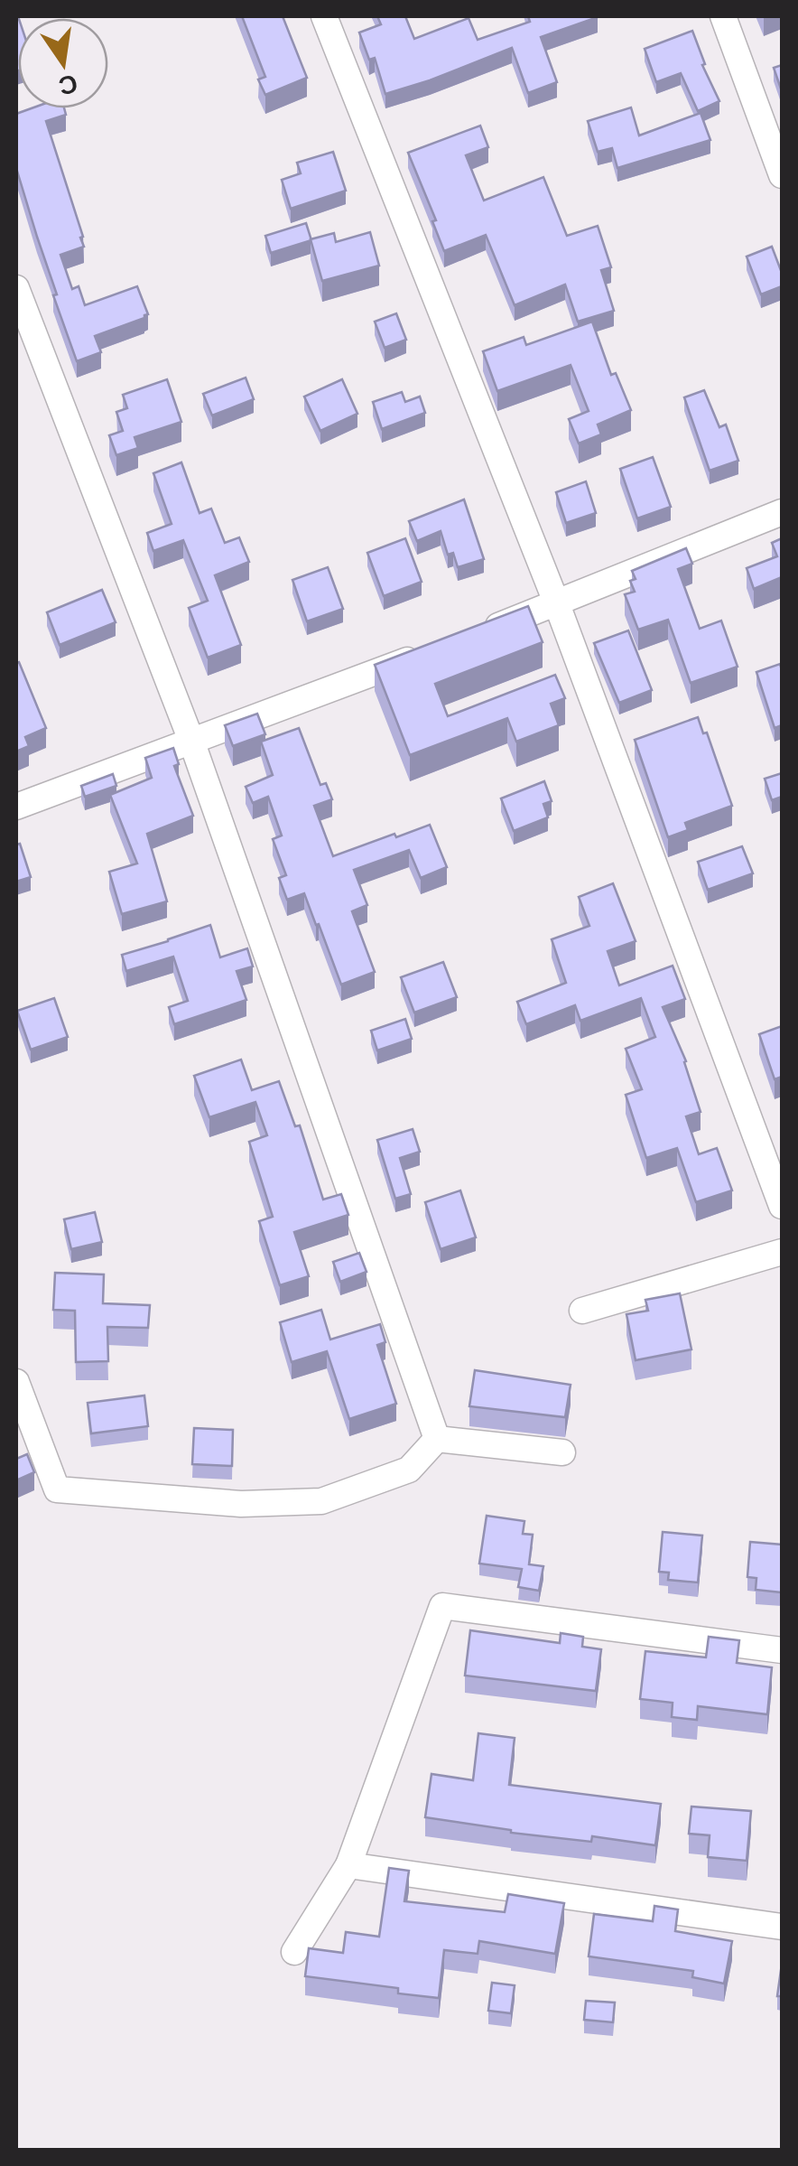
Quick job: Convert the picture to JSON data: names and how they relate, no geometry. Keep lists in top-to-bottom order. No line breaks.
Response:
{"north":"bottom"}
